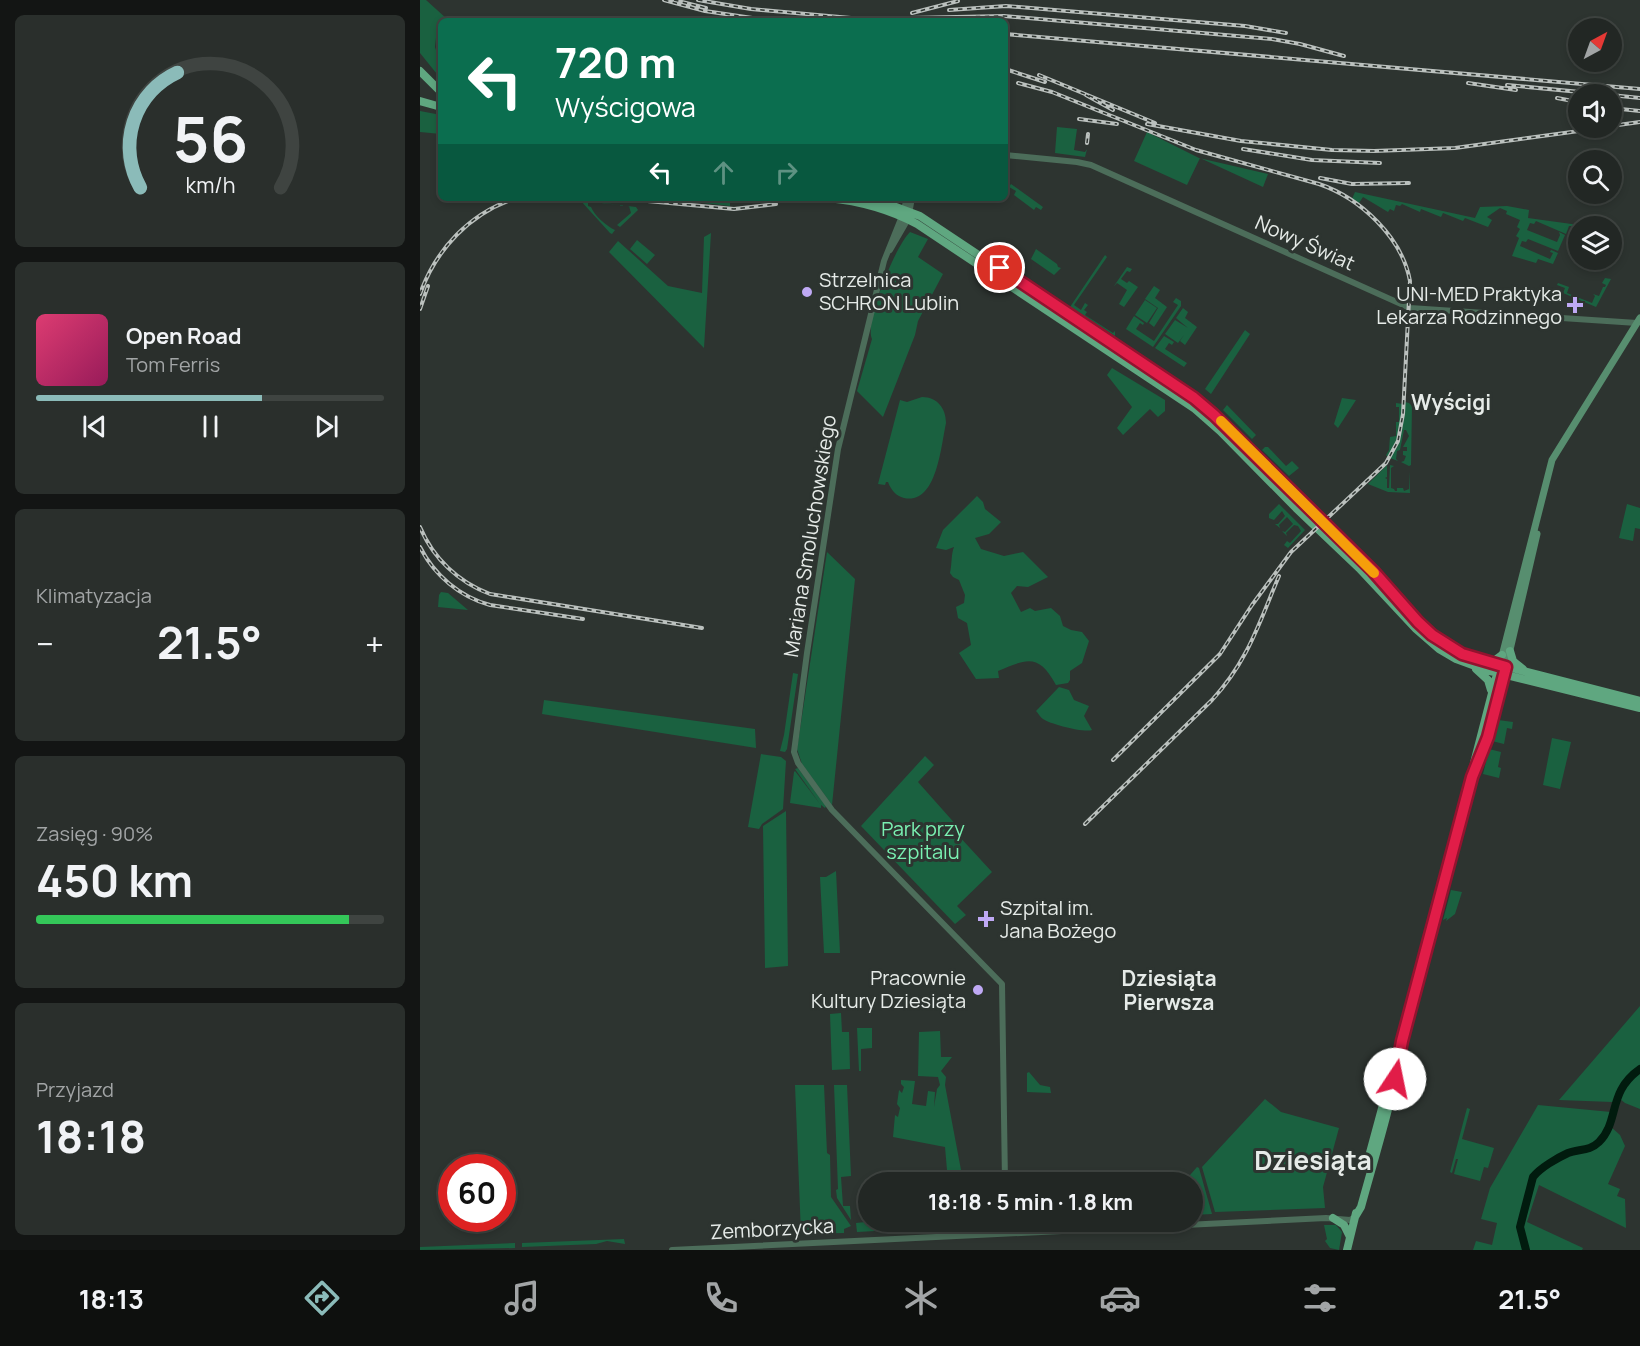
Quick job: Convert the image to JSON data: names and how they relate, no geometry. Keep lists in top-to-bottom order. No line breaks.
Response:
{"streets":{"street":["Nowy Świat","Mariana Smoluchowskiego","Zemborzycka"]},"districts":["Wyścigi","Dziesiąta Pierwsza","Dziesiąta"],"parks":["Park przy szpitalu"],"places":{"other":["Strzelnica SCHRON Lublin","Pracownie Kultury Dziesiąta"],"health":["UNI-MED Praktyka Lekarza Rodzinnego","Szpital im. Jana Bożego"]},"north":"top right","page":{"turn":["720 m","Wyścigowa"],"song":["Open Road","Tom Ferris"],"tile":["Klimatyzacja",["Zasięg · 90%","450 km"],["Przyjazd","18:18"]],"heat":["−","21.5°","+"],"limit":"60","trip":"18:18 · 5 min · 1.8 km","tabs":["18:13","21.5°"],"gauge":["56","km/h"]}}
